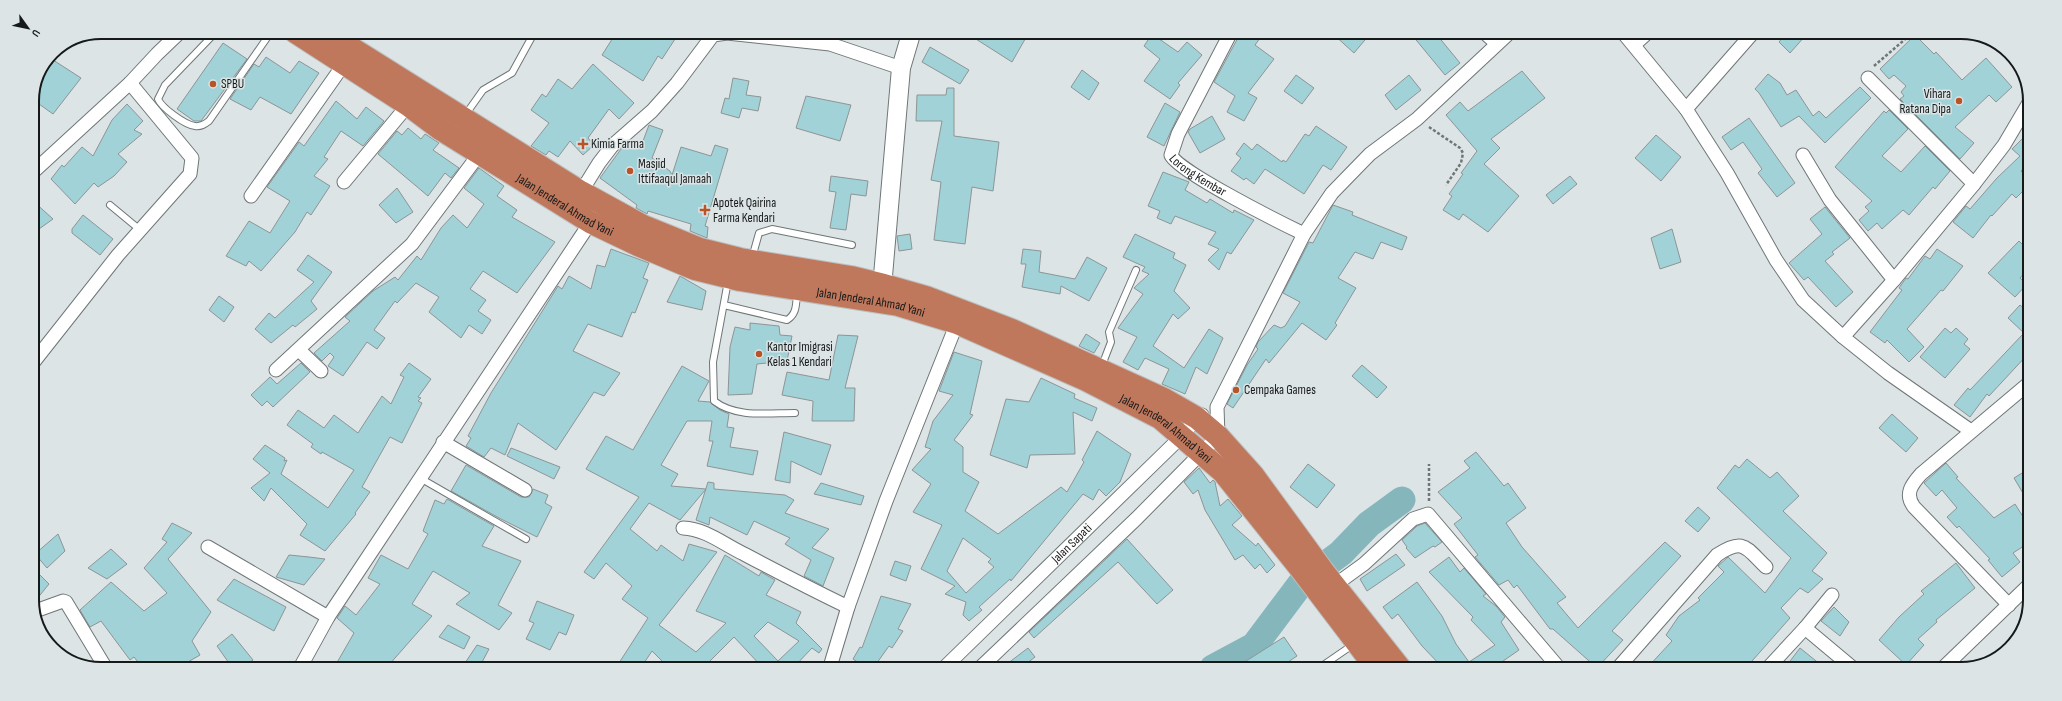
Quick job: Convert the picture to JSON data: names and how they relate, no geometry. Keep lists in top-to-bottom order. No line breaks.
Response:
{"streets":{"highway":["Jalan Jenderal Ahmad Yani"],"street":["Lorong Kembar","Jalan Sapati"]},"crossings":[["Jalan Jenderal Ahmad Yani","Jalan Sapati"]],"places":{"other":["SPBU","Vihara Ratana Dipa","Masjid Ittifaaqul Jamaah","Kantor Imigrasi Kelas 1 Kendari","Cempaka Games"],"health":["Kimia Farma","Apotek Qairina Farma Kendari"]},"north":"bottom right"}
